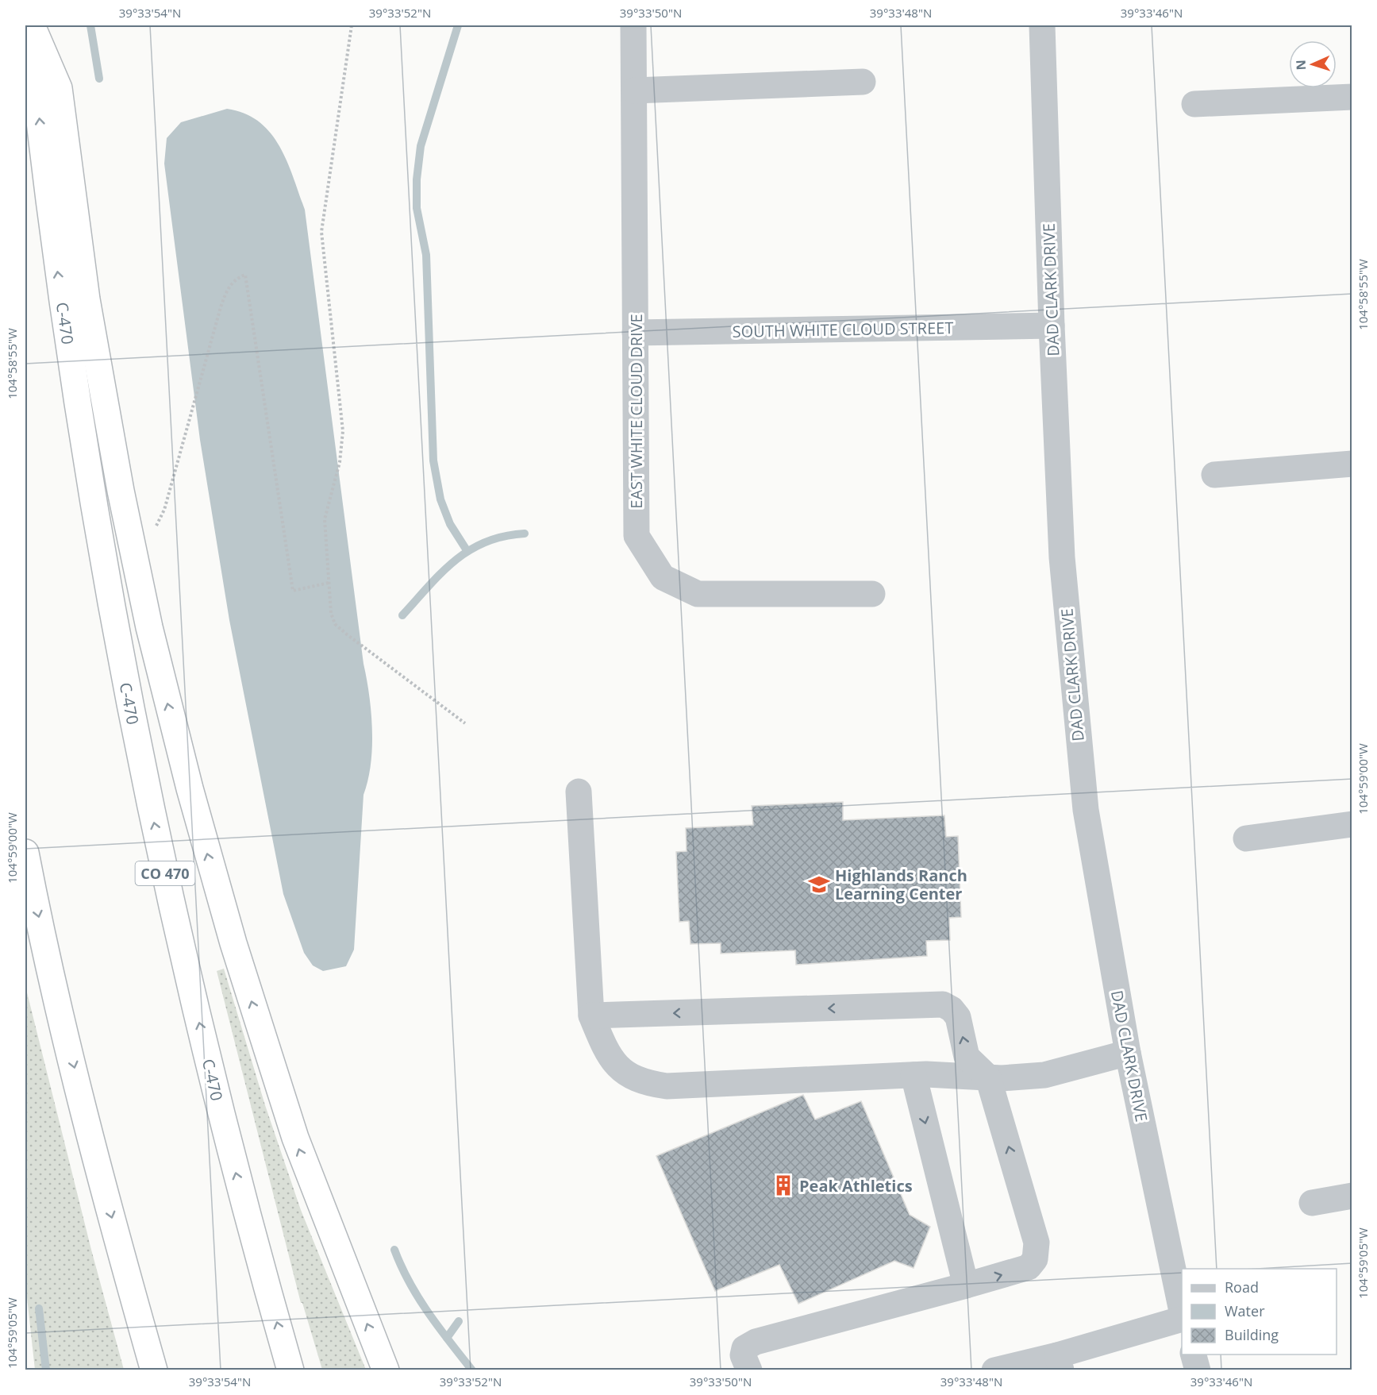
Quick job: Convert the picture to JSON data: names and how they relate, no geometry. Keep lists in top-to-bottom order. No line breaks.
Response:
{"streets":{"highway":["C-470","CO 470"],"street":["DAD CLARK DRIVE","SOUTH WHITE CLOUD STREET","EAST WHITE CLOUD DRIVE"]},"crossings":[["DAD CLARK DRIVE","SOUTH WHITE CLOUD STREET"],["SOUTH WHITE CLOUD STREET","EAST WHITE CLOUD DRIVE"]],"places":{"school or university":["Highlands Ranch Learning Center"],"building":["Peak Athletics"]},"legend":["Road","Water","Building"],"north":"left","coordinates":["39°33'54\"N","39°33'52\"N","39°33'50\"N","39°33'48\"N","39°33'46\"N","104°58'55\"W","104°59'00\"W","104°59'05\"W"]}
